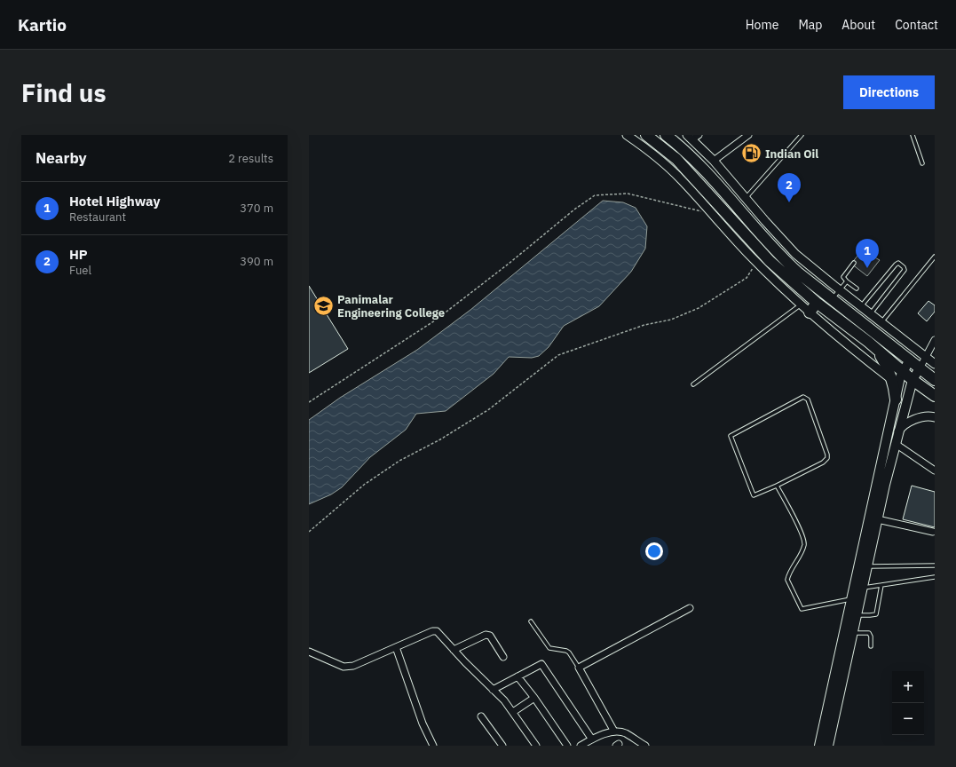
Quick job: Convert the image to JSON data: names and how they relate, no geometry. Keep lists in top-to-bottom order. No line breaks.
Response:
{"places":{"fuel station":["Indian Oil"],"school or university":["Panimalar Engineering College"]},"page":{"header":"Kartio","nav":["Home","Map","About","Contact"],"buttons":"Directions","title":"Find us","heading":["Nearby","2 results"],"pins":["2","1"],"list":[{"mark":"1","name":"Hotel Highway","note":"Restaurant","value":"370 m"},{"mark":"2","name":"HP","note":"Fuel","value":"390 m"}],"map_buttons":["+","−"]}}
